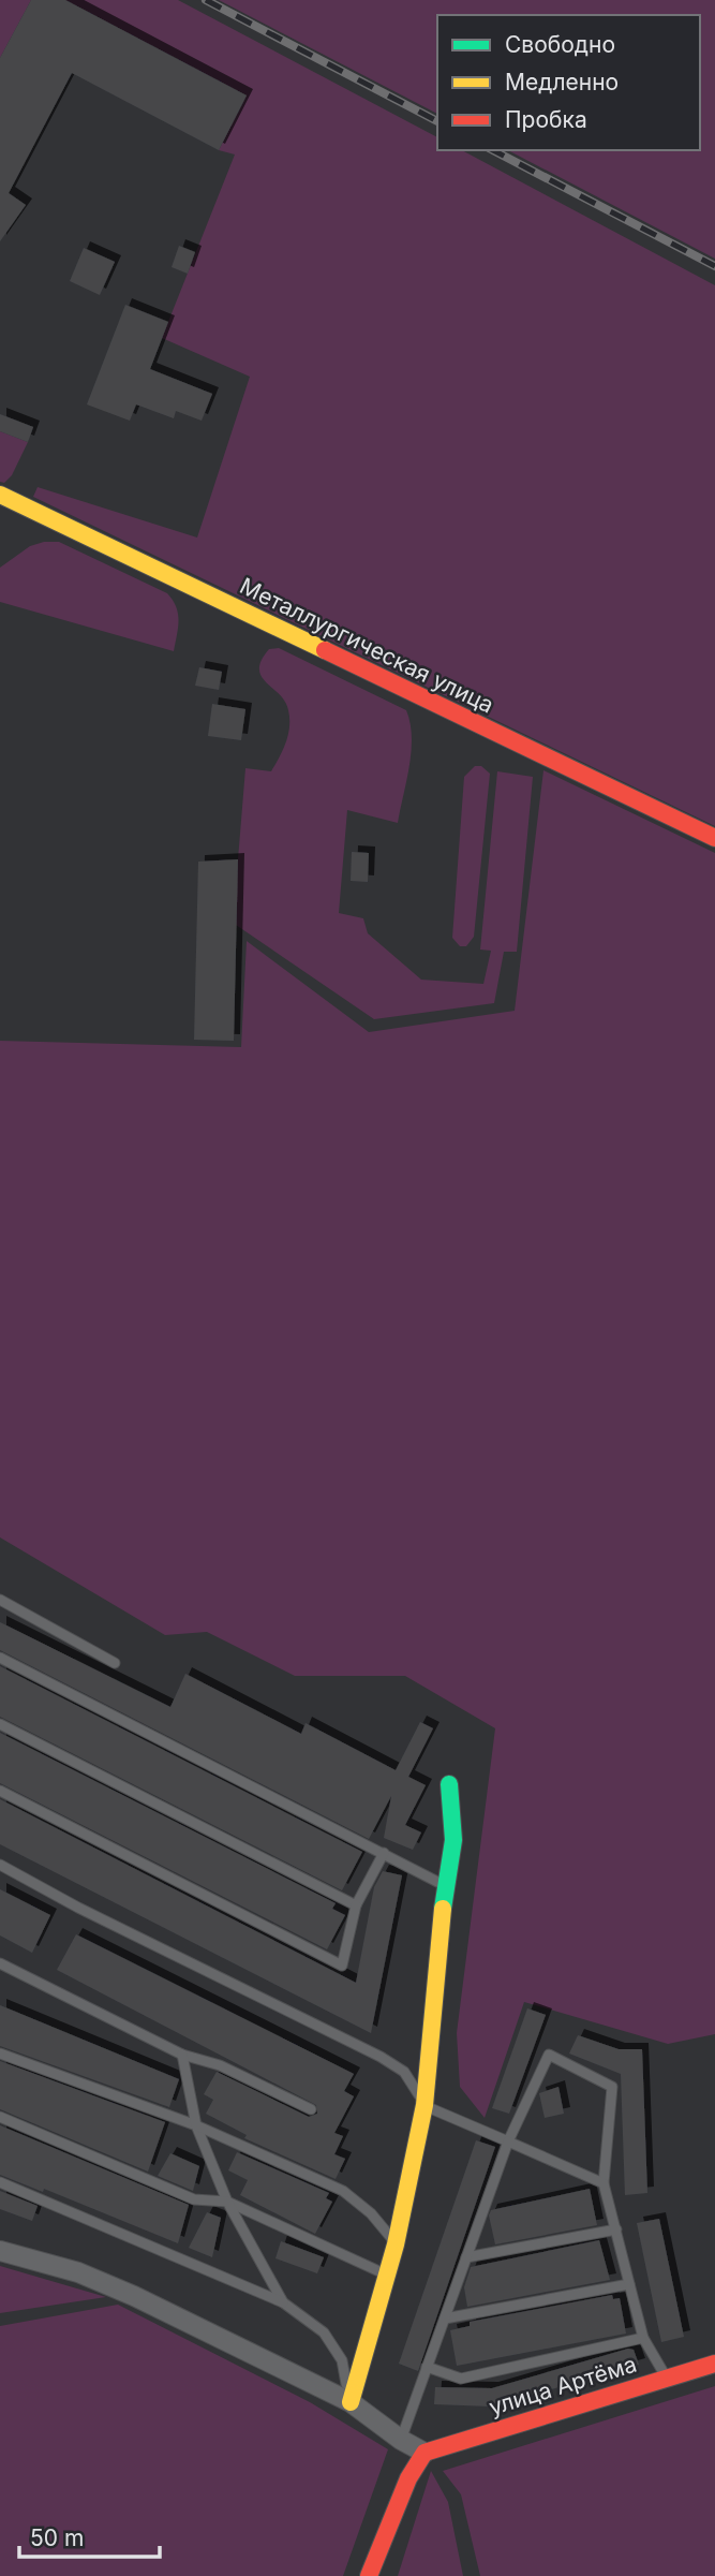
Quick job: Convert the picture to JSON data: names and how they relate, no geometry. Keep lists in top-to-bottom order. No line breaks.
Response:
{"streets":{"street":["Металлургическая улица","улица Артёма"]},"legend":["Свободно","Медленно","Пробка"],"scale_bar":"50 m"}
